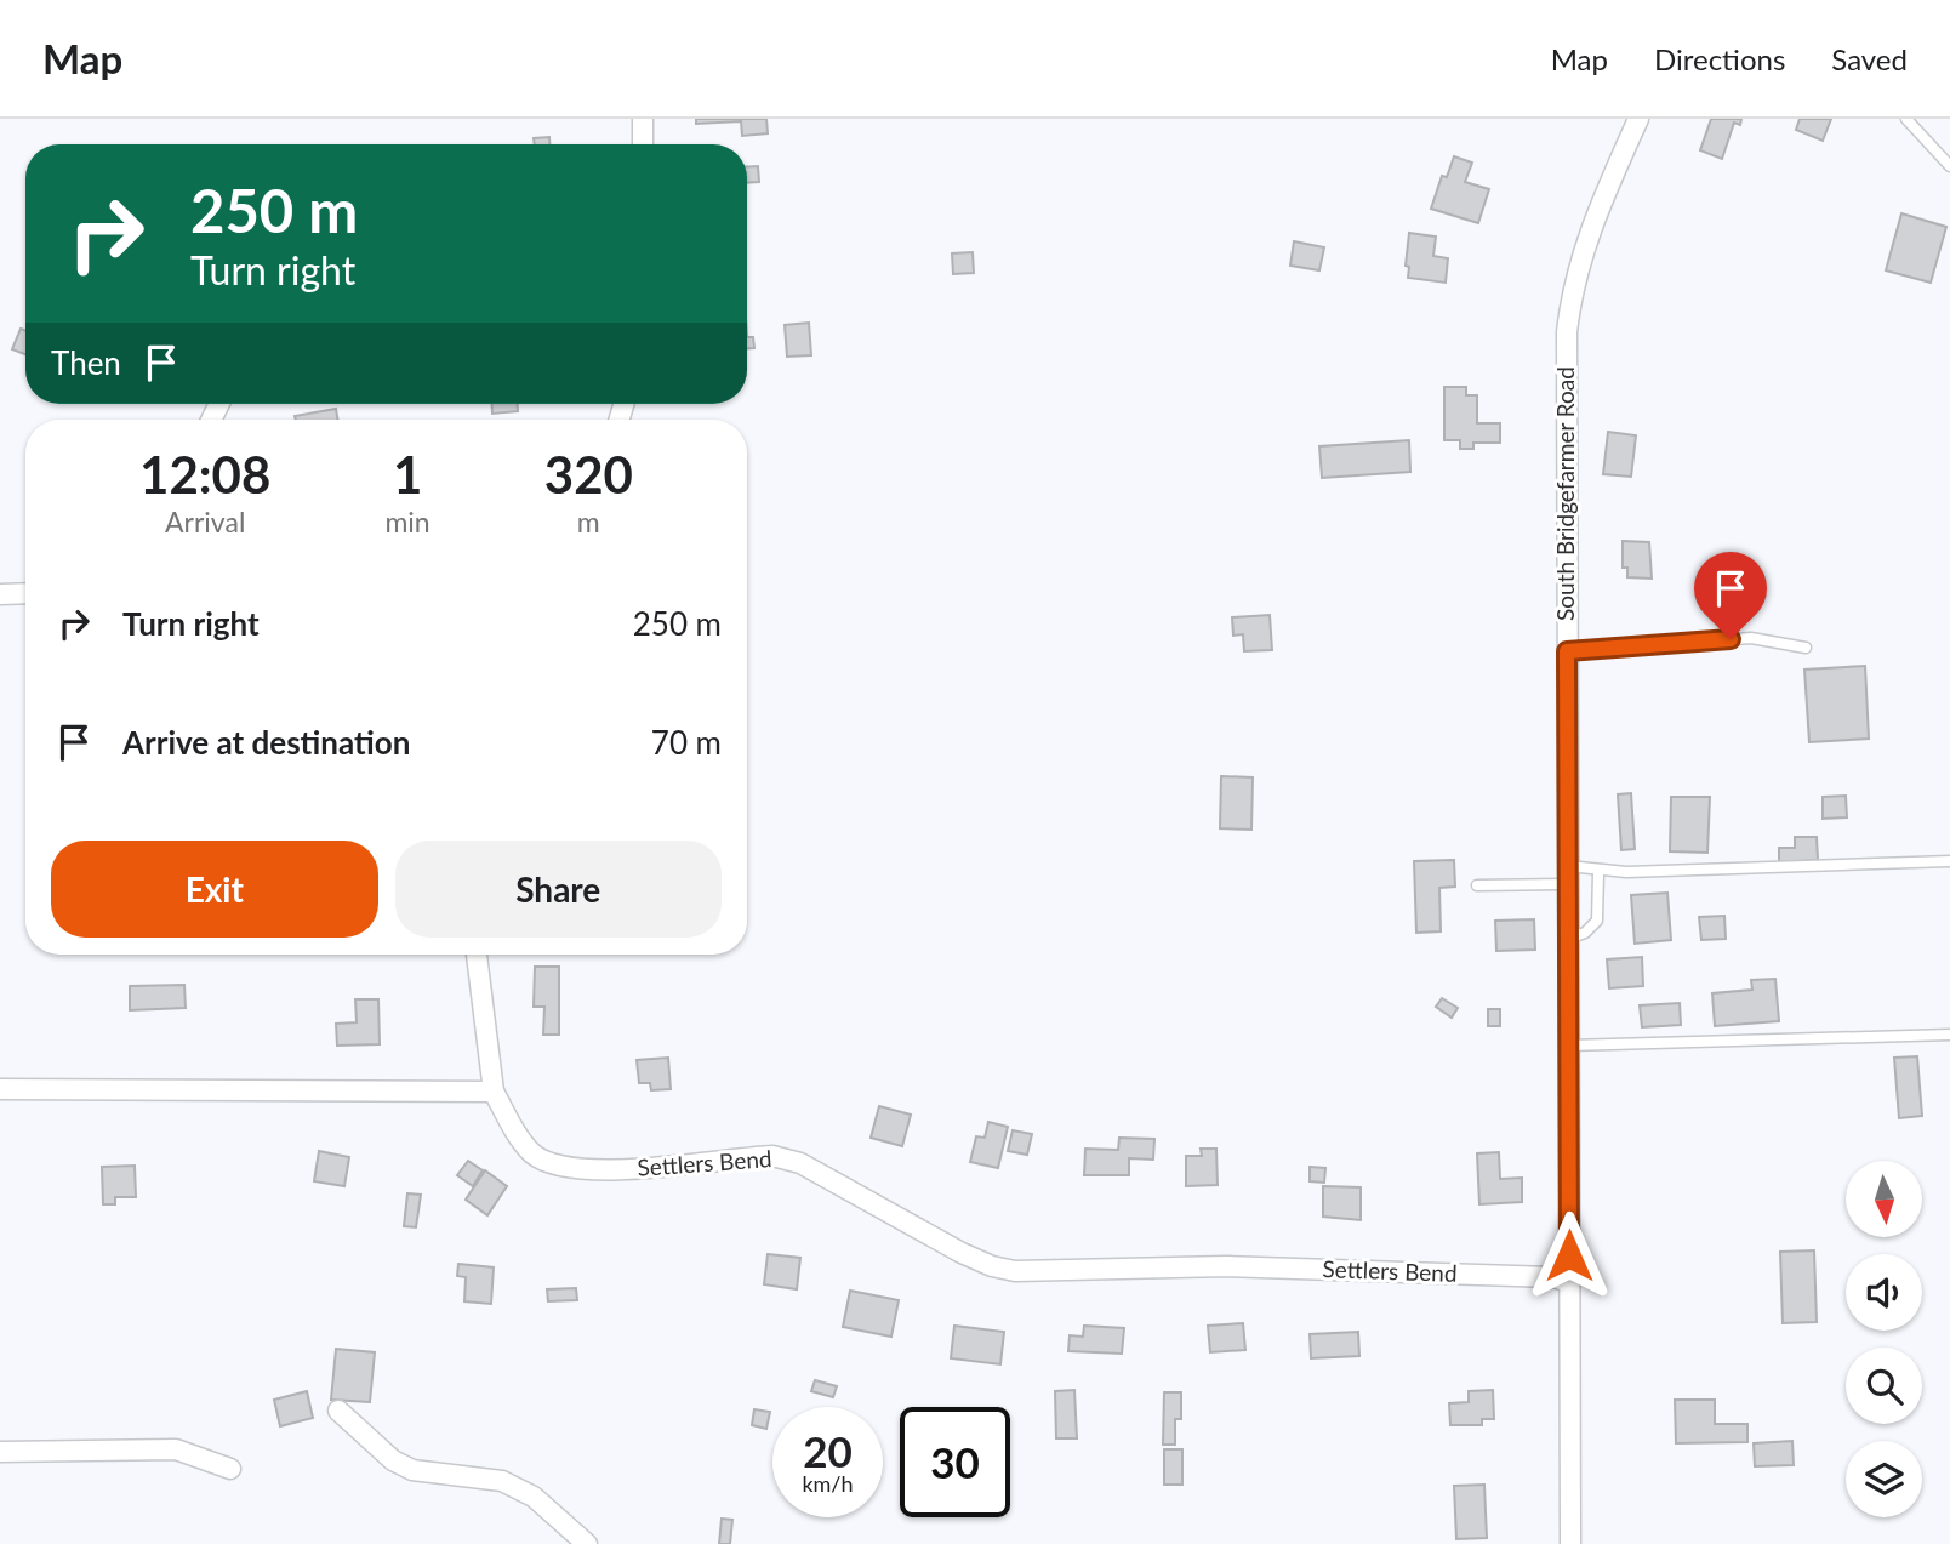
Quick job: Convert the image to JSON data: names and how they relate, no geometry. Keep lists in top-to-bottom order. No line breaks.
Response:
{"streets":{"street":["South Bridgefarmer Road","Settlers Bend"]},"crossings":[["South Bridgefarmer Road","Settlers Bend"]],"north":"bottom","page":{"header":"Map","nav":["Map","Directions","Saved"],"turn":["250 m","Turn right"],"then":"Then","eta":["12:08","Arrival","1","min","320","m"],"list":[{"name":"Turn right","value":"250 m"},{"name":"Arrive at destination","value":"70 m"}],"buttons":["Exit","Share"],"speed":"20 km/h","limit":"30"}}
